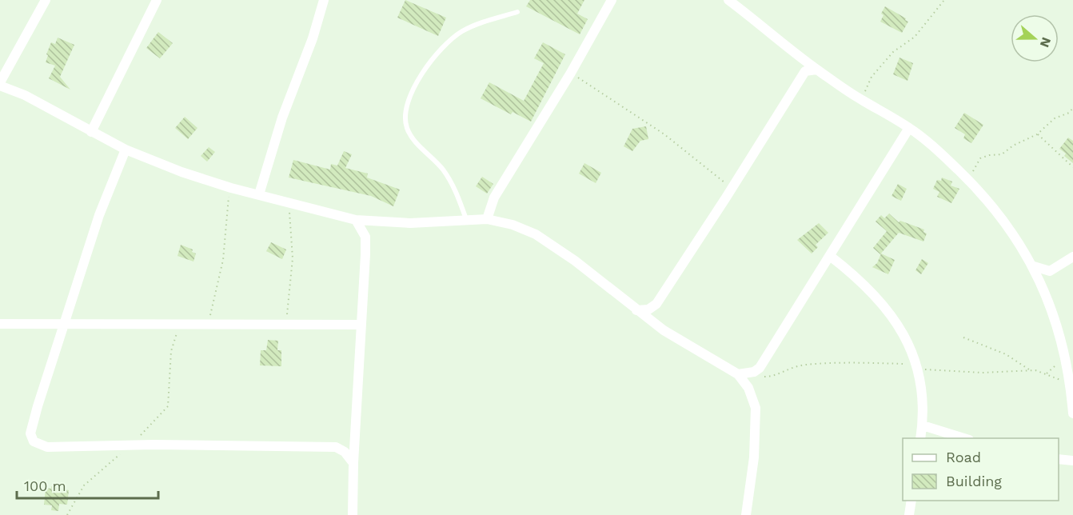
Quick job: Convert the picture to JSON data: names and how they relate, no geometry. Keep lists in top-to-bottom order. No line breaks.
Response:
{"legend":["Road","Building"],"scale_bar":"100 m","north":"right"}
